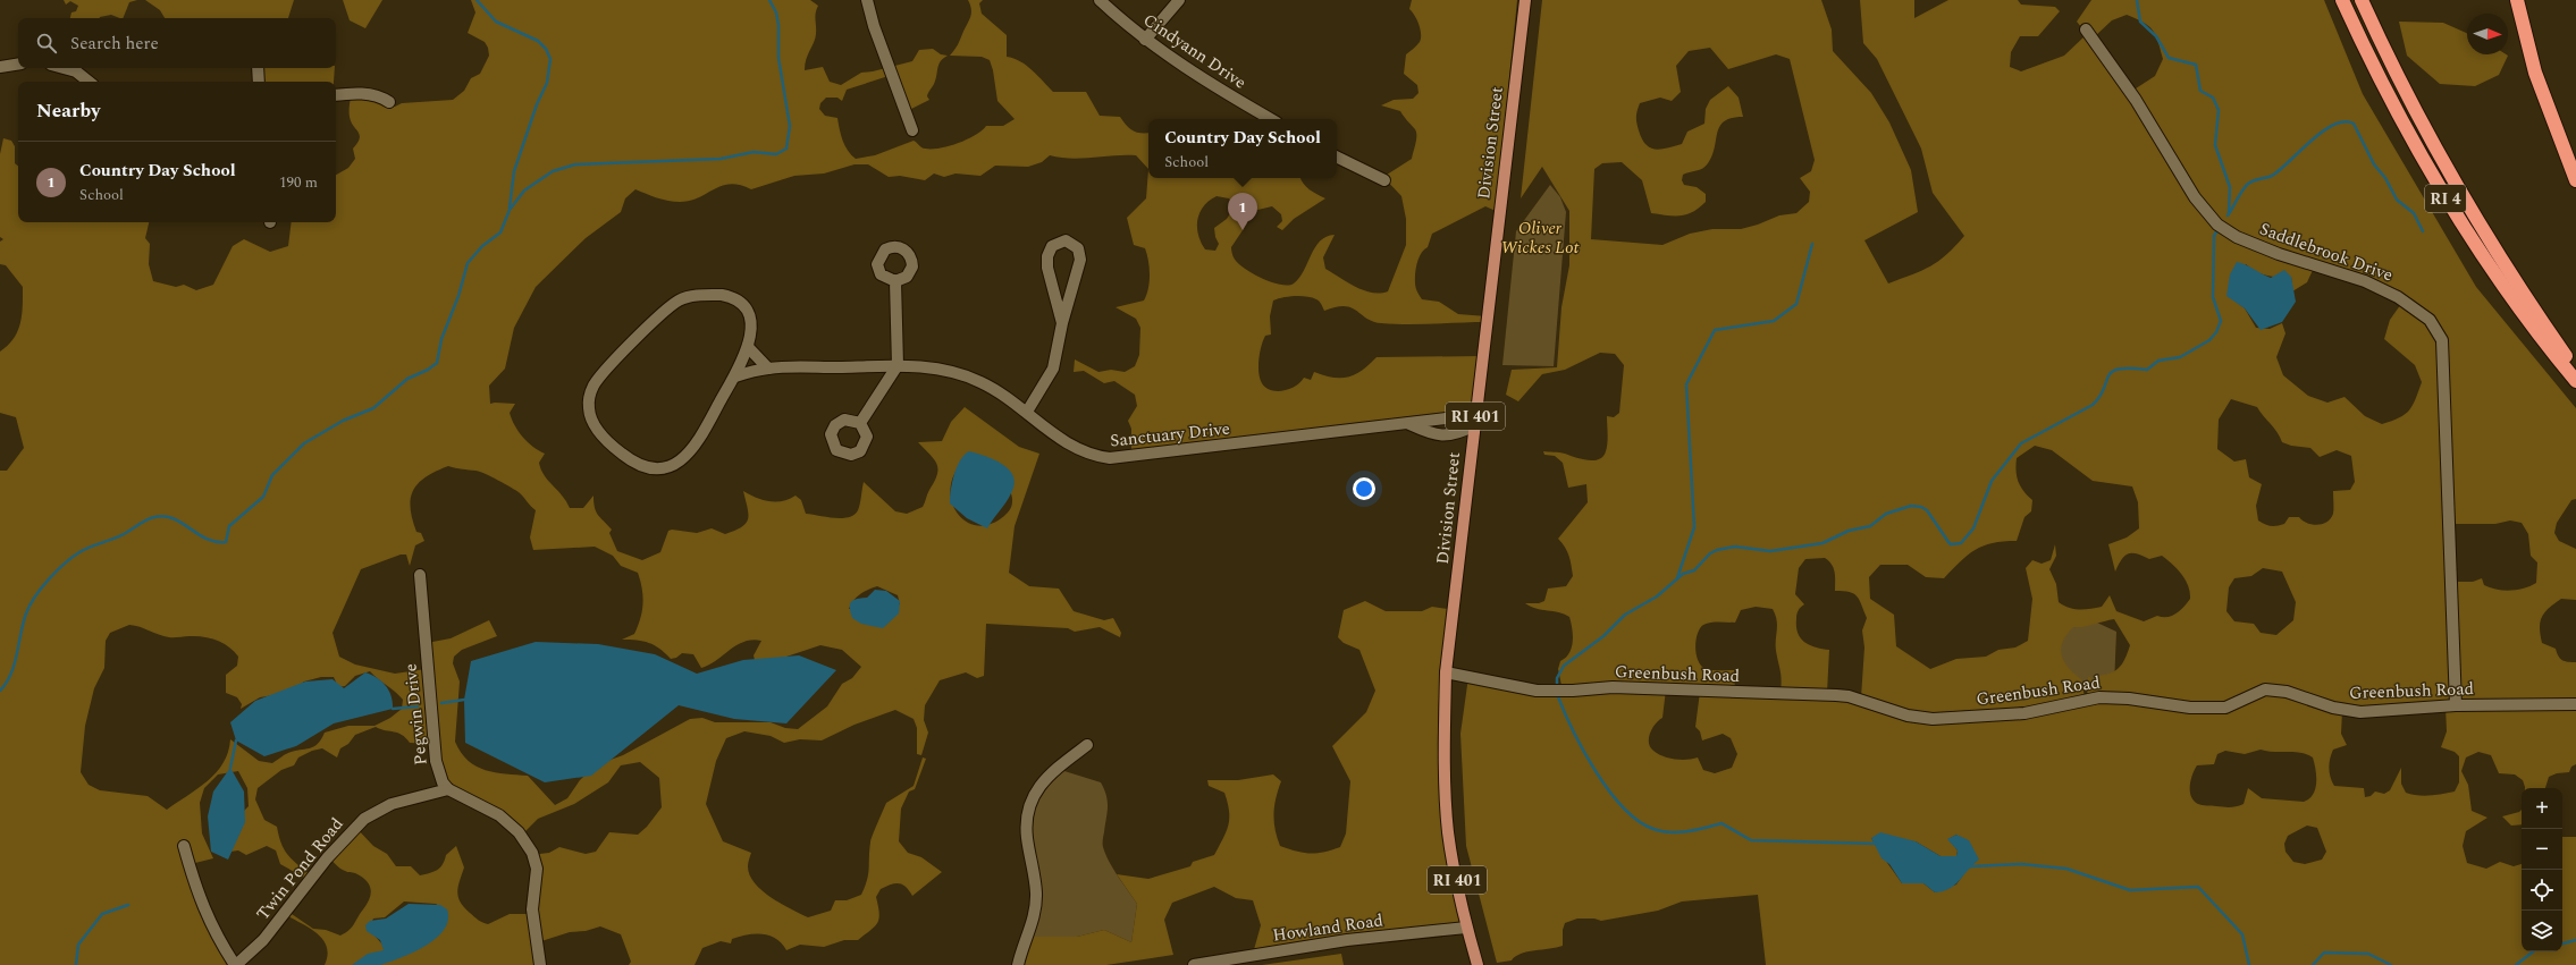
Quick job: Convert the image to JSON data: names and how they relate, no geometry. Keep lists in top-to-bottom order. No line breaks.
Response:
{"streets":{"highway":["RI 4"],"main road":["Division Street","RI 401"],"street":["Cindyann Drive","Saddlebrook Drive","Sanctuary Drive","Greenbush Road","Pegwin Drive","Twin Pond Road","Howland Road"]},"crossings":[["Division Street","Sanctuary Drive"],["Division Street","Greenbush Road"],["Division Street","Howland Road"],["Saddlebrook Drive","Greenbush Road"],["Pegwin Drive","Twin Pond Road"]],"parks":["Oliver Wickes Lot"],"north":"right","page":{"search":"Search here","heading":"Nearby","popup":["Country Day School","School"],"list":[{"mark":"1","name":"Country Day School","note":"School","value":"190 m"}],"pins":"1","map_buttons":["+","−"]}}
